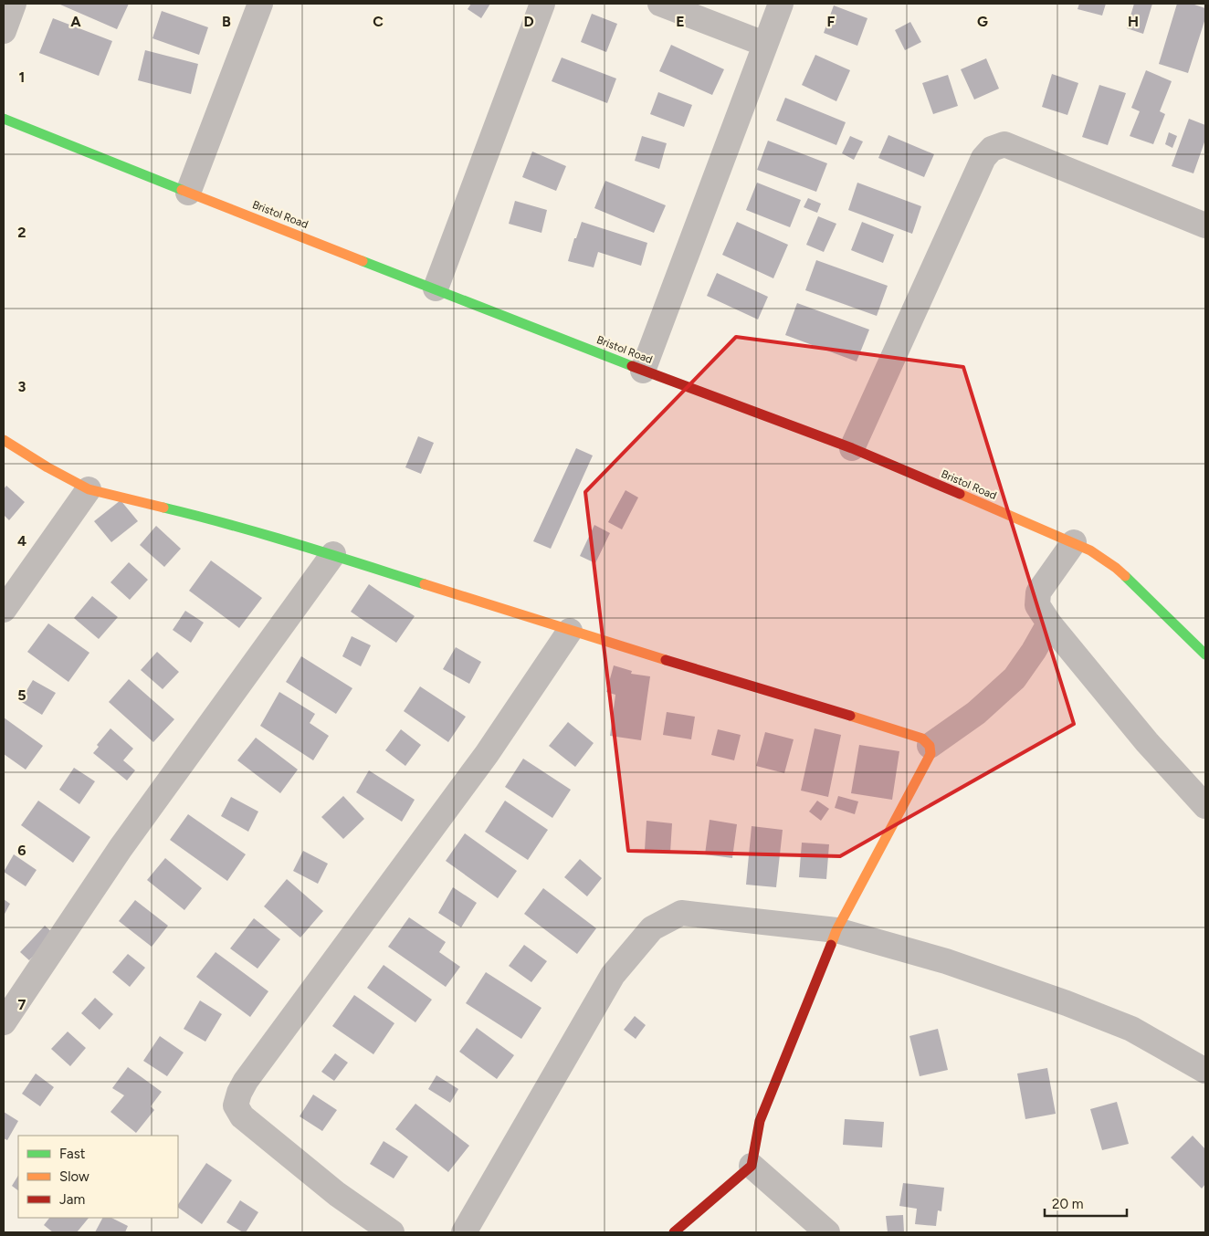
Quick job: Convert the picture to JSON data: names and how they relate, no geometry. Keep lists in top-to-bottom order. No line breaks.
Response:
{"streets":{"street":["Bristol Road"]},"legend":["Fast","Slow","Jam"],"scale_bar":"20 m","grid":{"columns":["A","B","C","D","E","F","G","H"],"rows":["1","2","3","4","5","6","7"]}}
